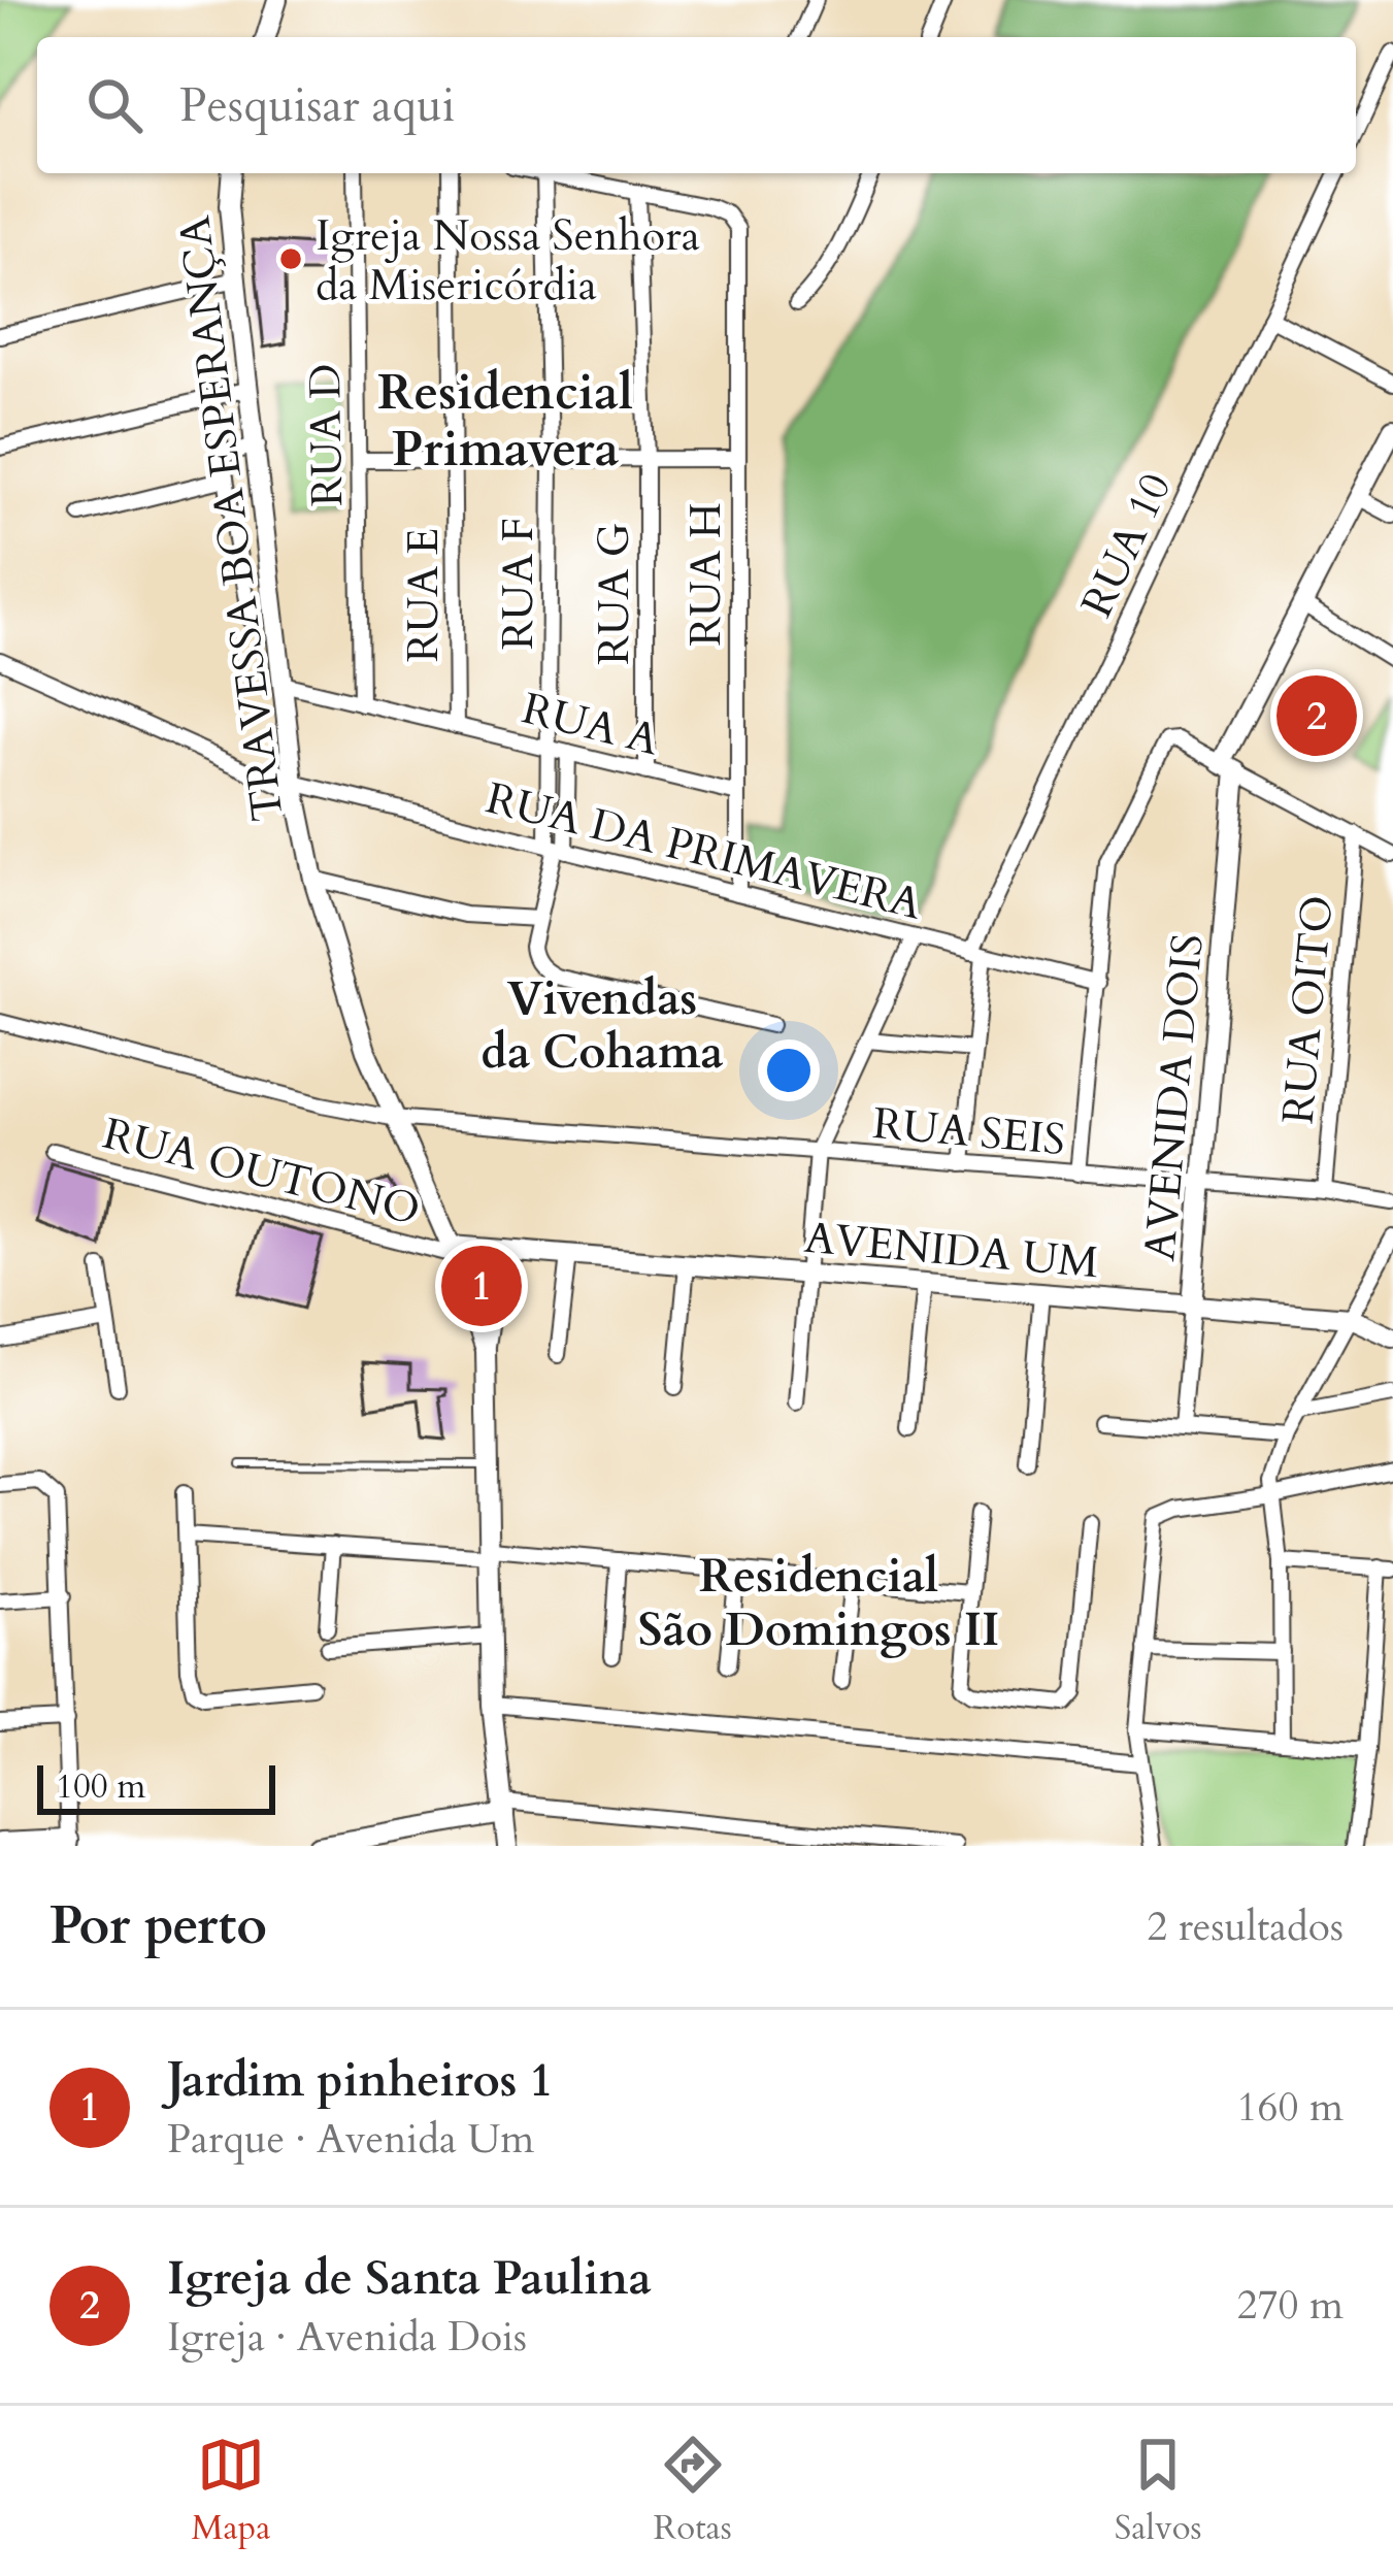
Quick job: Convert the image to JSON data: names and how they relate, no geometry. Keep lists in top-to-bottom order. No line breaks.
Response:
{"streets":{"street":["RUA D","TRAVESSA BOA ESPERANÇA","RUA 10","RUA H","RUA F","RUA G","RUA E","RUA A","RUA DA PRIMAVERA","RUA OITO","AVENIDA DOIS","RUA SEIS","RUA OUTONO","AVENIDA UM"]},"crossings":[["RUA D","RUA A"],["TRAVESSA BOA ESPERANÇA","RUA A"],["TRAVESSA BOA ESPERANÇA","RUA DA PRIMAVERA"],["TRAVESSA BOA ESPERANÇA","RUA SEIS"],["TRAVESSA BOA ESPERANÇA","RUA OUTONO"],["TRAVESSA BOA ESPERANÇA","AVENIDA UM"],["RUA 10","RUA DA PRIMAVERA"],["RUA 10","RUA SEIS"],["RUA H","RUA G"],["RUA H","RUA A"],["RUA H","RUA DA PRIMAVERA"],["RUA F","RUA A"],["RUA F","RUA DA PRIMAVERA"],["RUA G","RUA A"],["RUA E","RUA A"],["RUA OITO","RUA SEIS"],["AVENIDA DOIS","RUA SEIS"],["AVENIDA DOIS","AVENIDA UM"],["RUA OUTONO","AVENIDA UM"]],"districts":["Residencial Primavera","Vivendas da Cohama","Residencial São Domingos II"],"places":["Igreja Nossa Senhora da Misericórdia"],"scale_bar":"100 m","page":{"search":"Pesquisar aqui","pins":["2","1"],"scale":"100 m","heading":["Por perto","2 resultados"],"list":[{"mark":"1","name":"Jardim pinheiros 1","note":"Parque · Avenida Um","value":"160 m"},{"mark":"2","name":"Igreja de Santa Paulina","note":"Igreja · Avenida Dois","value":"270 m"}],"nav":["Mapa","Rotas","Salvos"]}}
